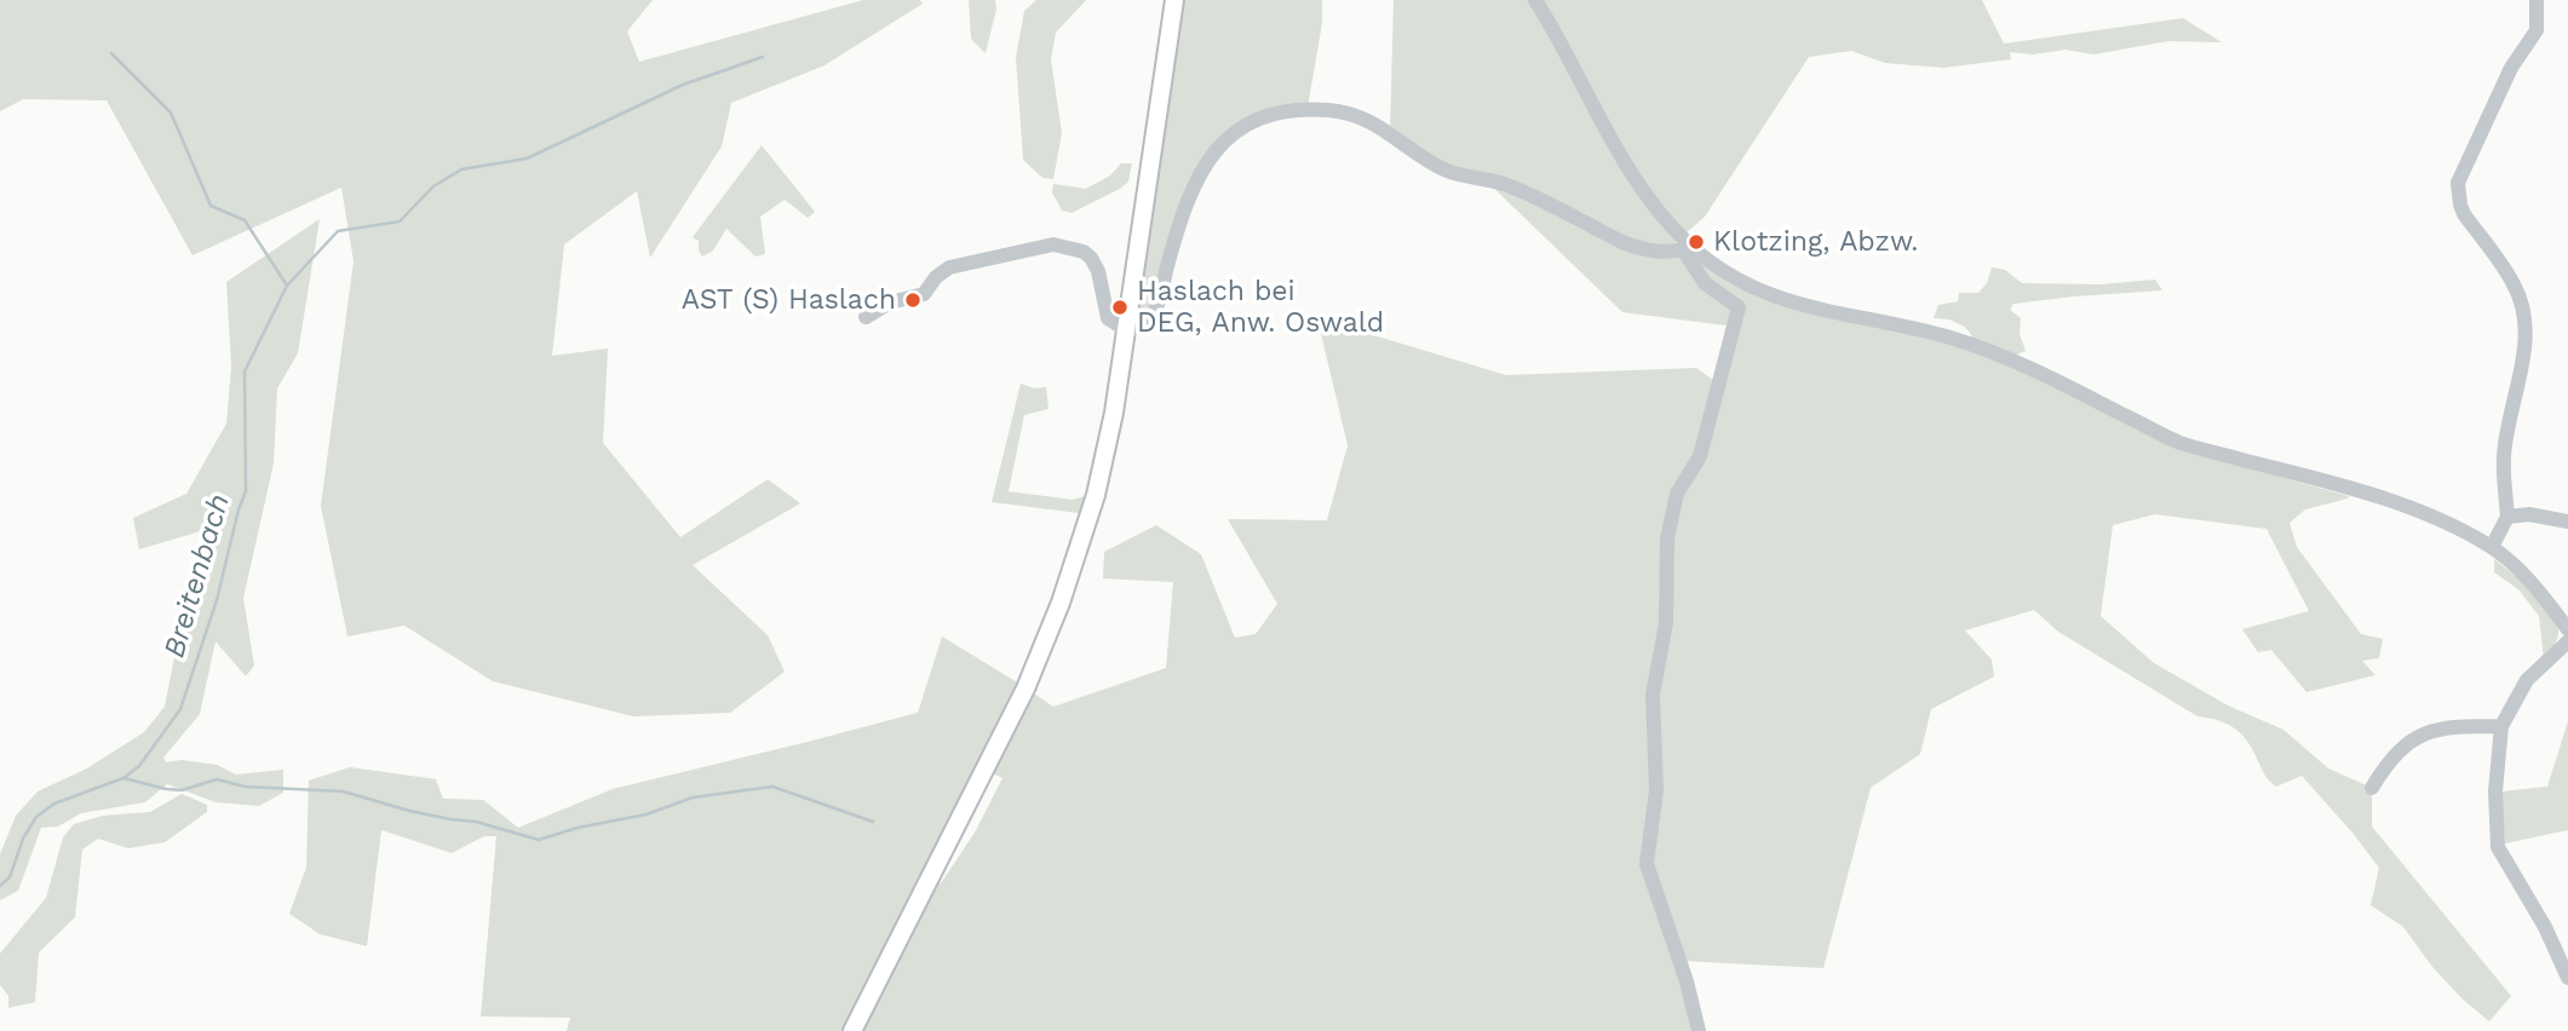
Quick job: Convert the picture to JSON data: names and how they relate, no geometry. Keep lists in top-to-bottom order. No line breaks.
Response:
{"water":["Breitenbach"],"places":["Klotzing, Abzw.","AST (S) Haslach","Haslach bei DEG, Anw. Oswald"]}
